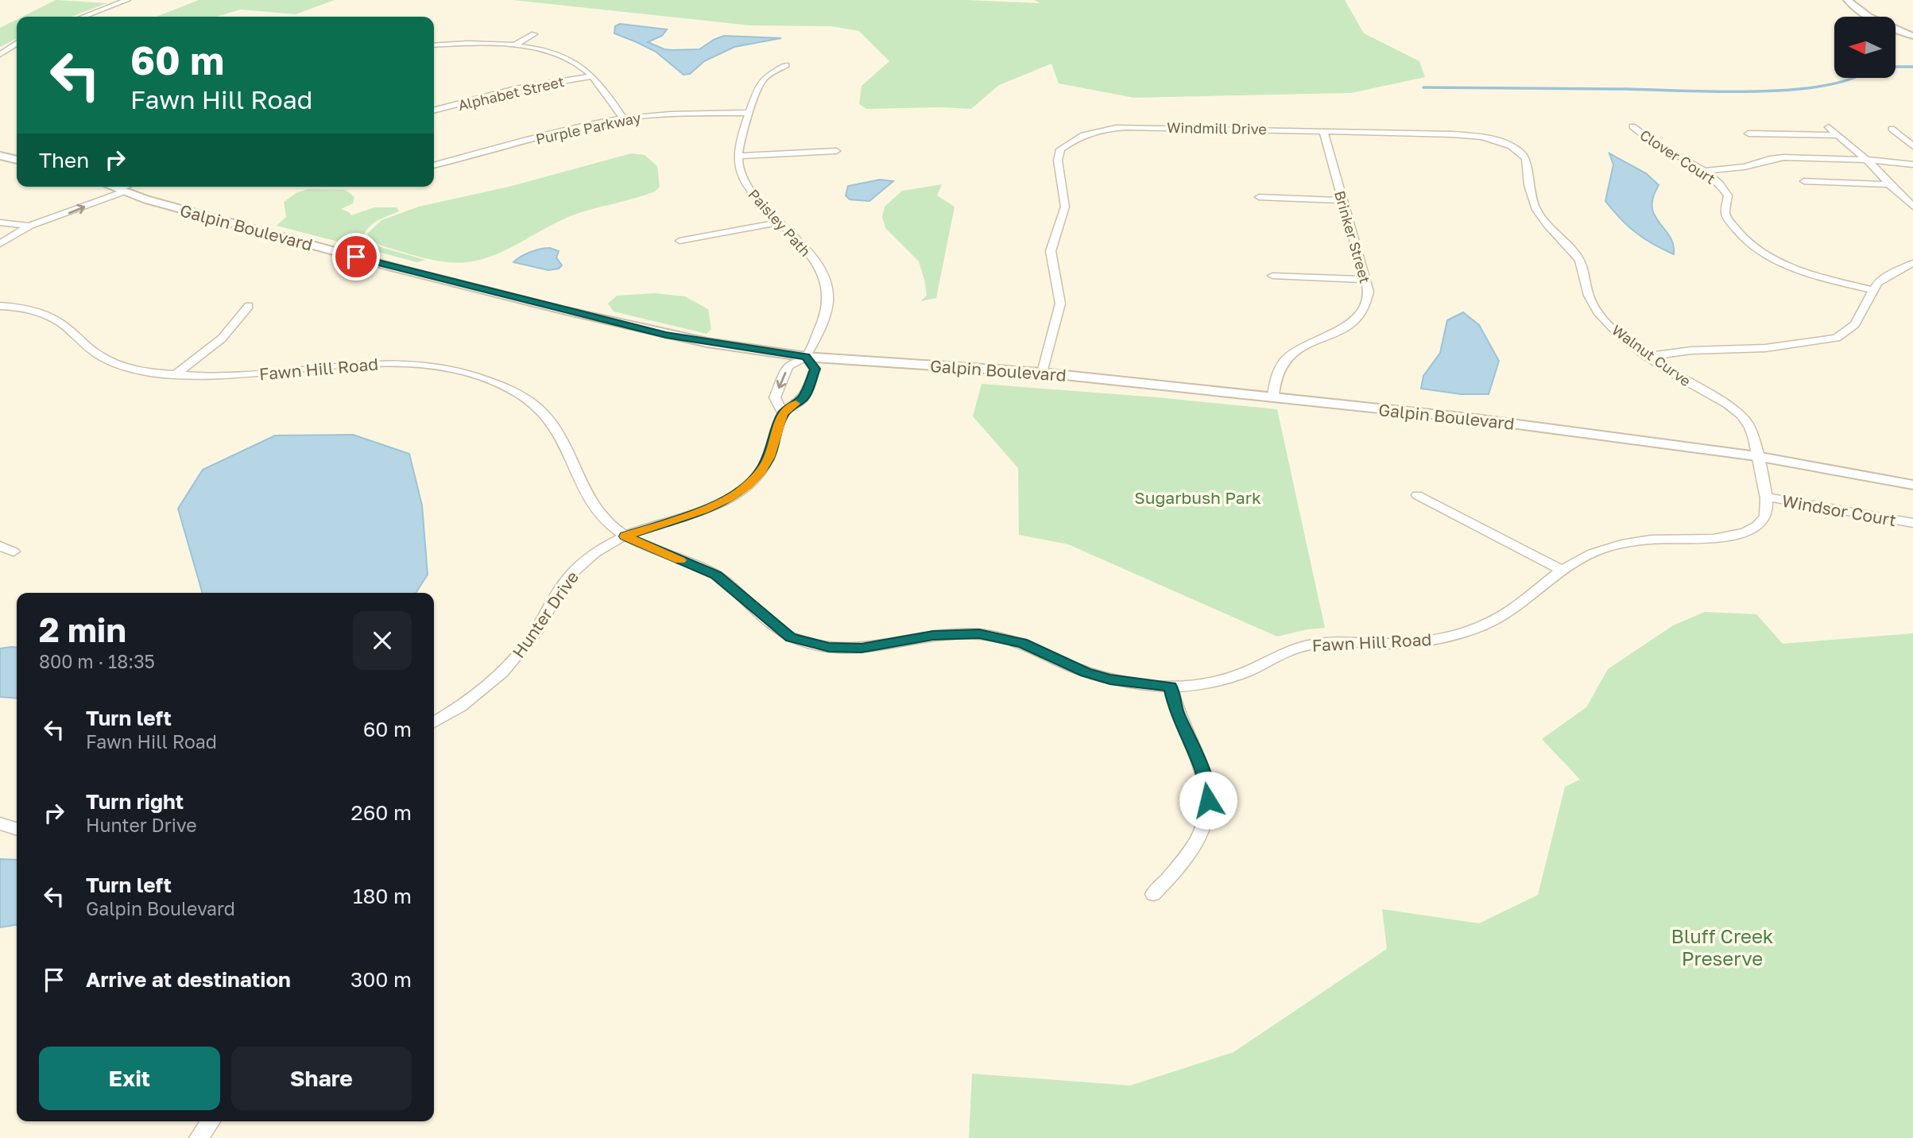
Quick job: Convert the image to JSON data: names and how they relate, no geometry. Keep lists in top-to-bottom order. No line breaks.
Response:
{"streets":{"street":["Alphabet Street","Purple Parkway","Windmill Drive","Clover Court","Paisley Path","Galpin Boulevard","Brinker Street","Walnut Curve","Fawn Hill Road","Windsor Court","Hunter Drive"]},"crossings":[["Purple Parkway","Paisley Path"],["Windmill Drive","Galpin Boulevard"],["Windmill Drive","Brinker Street"],["Windmill Drive","Walnut Curve"],["Paisley Path","Galpin Boulevard"],["Paisley Path","Hunter Drive"],["Galpin Boulevard","Brinker Street"],["Galpin Boulevard","Walnut Curve"],["Galpin Boulevard","Fawn Hill Road"],["Galpin Boulevard","Hunter Drive"],["Brinker Street","Walnut Curve"],["Walnut Curve","Fawn Hill Road"],["Fawn Hill Road","Windsor Court"],["Fawn Hill Road","Hunter Drive"]],"parks":["Sugarbush Park","Bluff Creek Preserve"],"north":"left","page":{"turn":["60 m","Fawn Hill Road"],"then":"Then","heading":["2 min","800 m · 18:35"],"list":[{"name":"Turn left","note":"Fawn Hill Road","value":"60 m"},{"name":"Turn right","note":"Hunter Drive","value":"260 m"},{"name":"Turn left","note":"Galpin Boulevard","value":"180 m"},{"name":"Arrive at destination","value":"300 m"}],"buttons":["Exit","Share"]}}
